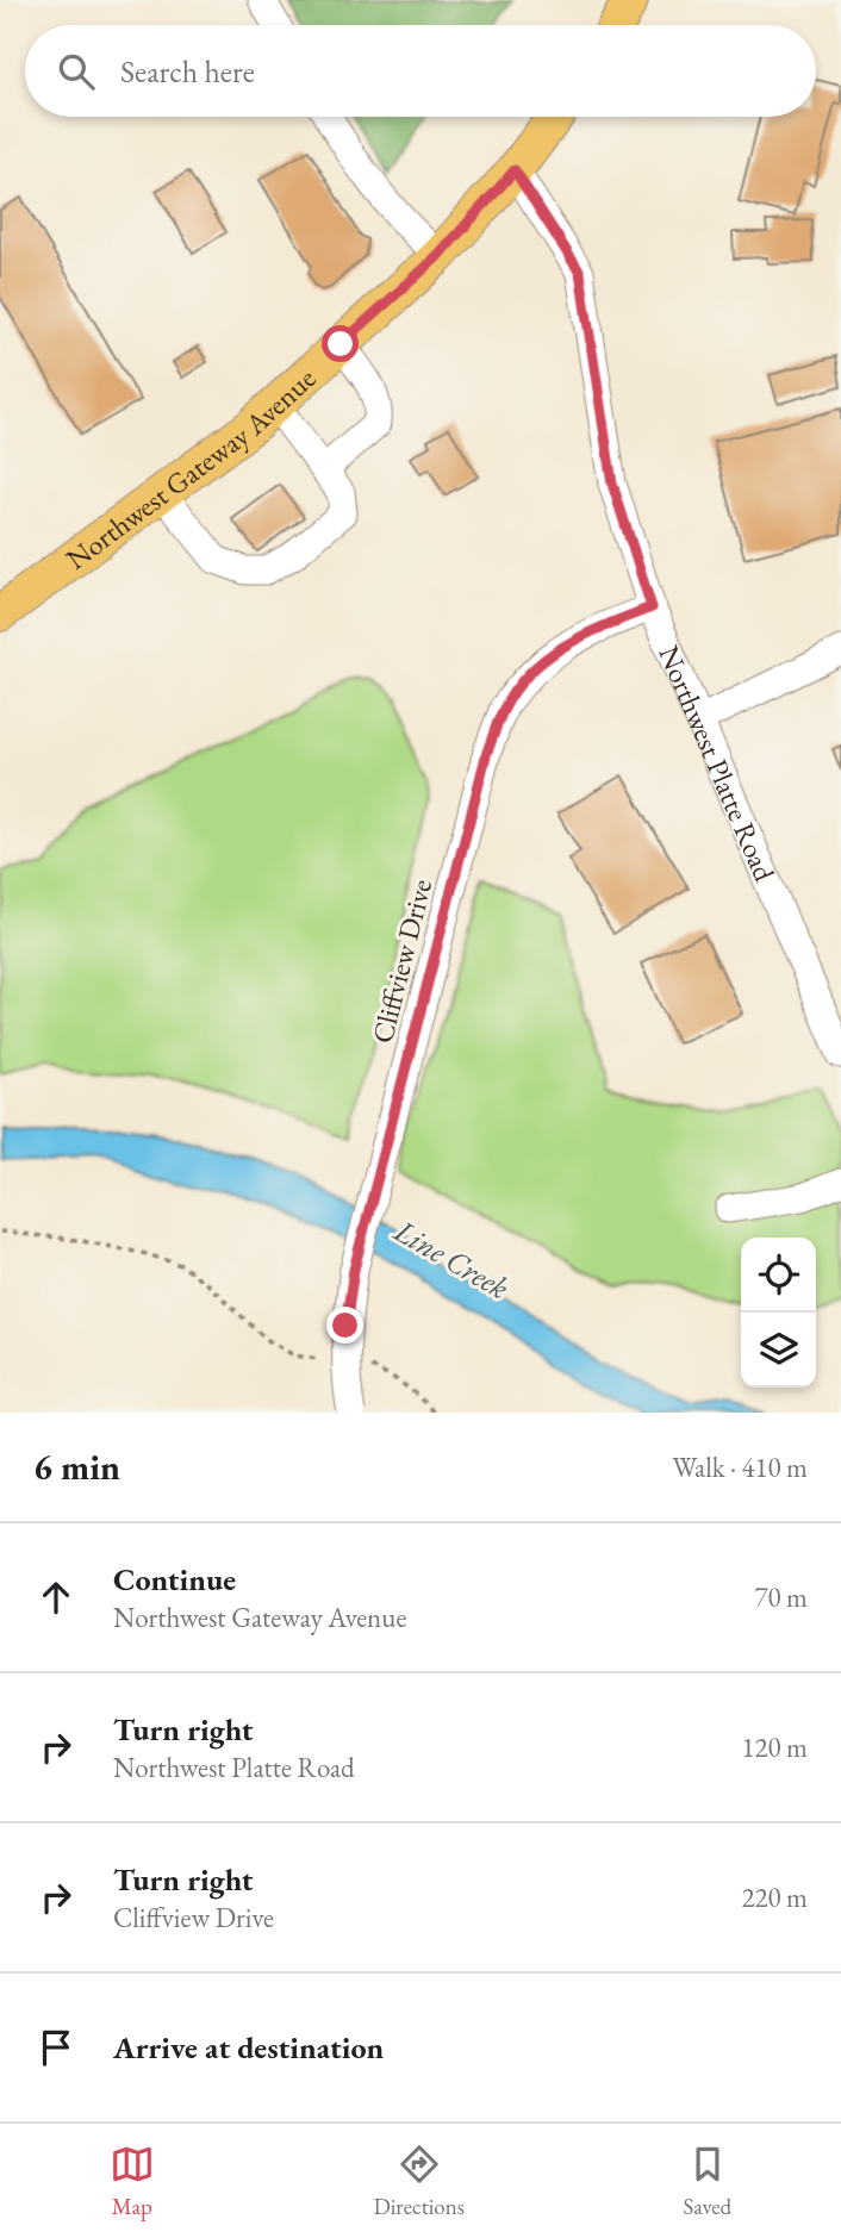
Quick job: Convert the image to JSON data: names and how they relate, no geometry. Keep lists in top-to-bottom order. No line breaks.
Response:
{"streets":{"main road":["Northwest Gateway Avenue"],"street":["Northwest Platte Road","Cliffview Drive"]},"crossings":[["Northwest Gateway Avenue","Northwest Platte Road"],["Northwest Platte Road","Cliffview Drive"]],"water":["Line Creek"],"page":{"search":"Search here","heading":["6 min","Walk · 410 m"],"list":[["Continue","Northwest Gateway Avenue","70 m"],["Turn right","Northwest Platte Road","120 m"],["Turn right","Cliffview Drive","220 m"],"Arrive at destination"],"nav":["Map","Directions","Saved"]}}
